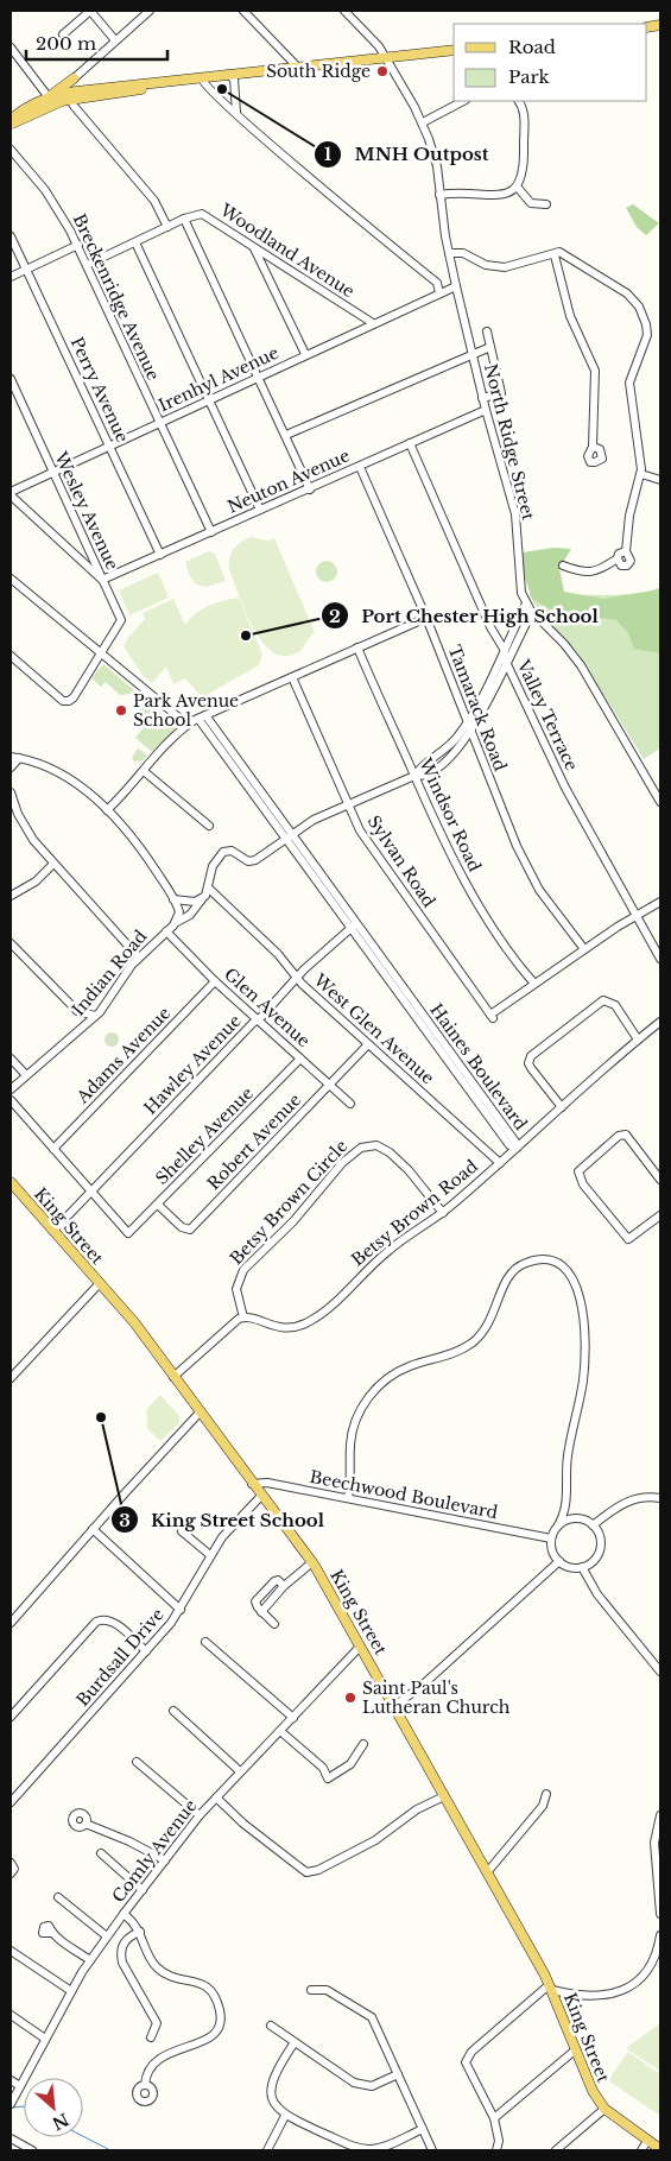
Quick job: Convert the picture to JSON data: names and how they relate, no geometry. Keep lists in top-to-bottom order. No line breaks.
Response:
{"streets":{"main road":["King Street"],"street":["Woodland Avenue","Breckenridge Avenue","Irenhyl Avenue","Perry Avenue","North Ridge Street","Neuton Avenue","Wesley Avenue","Tamarack Road","Valley Terrace","Windsor Road","Sylvan Road","Indian Road","Glen Avenue","West Glen Avenue","Adams Avenue","Hawley Avenue","Haines Boulevard","Shelley Avenue","Robert Avenue","Betsy Brown Circle","Betsy Brown Road","Beechwood Boulevard","Burdsall Drive","Comly Avenue"]},"crossings":[["Woodland Avenue","Breckenridge Avenue"],["Woodland Avenue","Irenhyl Avenue"],["Breckenridge Avenue","Irenhyl Avenue"],["Breckenridge Avenue","Neuton Avenue"],["Irenhyl Avenue","Perry Avenue"],["Irenhyl Avenue","North Ridge Street"],["Irenhyl Avenue","Wesley Avenue"],["Perry Avenue","Neuton Avenue"],["North Ridge Street","Neuton Avenue"],["Neuton Avenue","Wesley Avenue"],["Neuton Avenue","Tamarack Road"],["Neuton Avenue","Valley Terrace"],["Windsor Road","Sylvan Road"],["Indian Road","Glen Avenue"],["Indian Road","West Glen Avenue"],["Indian Road","Haines Boulevard"],["Glen Avenue","Adams Avenue"],["Glen Avenue","Hawley Avenue"],["Glen Avenue","Shelley Avenue"],["Glen Avenue","Robert Avenue"],["West Glen Avenue","Hawley Avenue"],["West Glen Avenue","Robert Avenue"],["West Glen Avenue","Betsy Brown Road"],["Hawley Avenue","Haines Boulevard"],["Hawley Avenue","Shelley Avenue"],["Hawley Avenue","King Street"],["Haines Boulevard","Betsy Brown Road"],["Shelley Avenue","Robert Avenue"],["Betsy Brown Circle","Betsy Brown Road"],["King Street","Beechwood Boulevard"],["King Street","Burdsall Drive"],["King Street","Comly Avenue"]],"places":["South Ridge","MNH Outpost","Port Chester High School","Park Avenue School","King Street School","Saint Paul's Lutheran Church"],"legend":["Road","Park"],"scale_bar":"200 m","north":"bottom right"}
